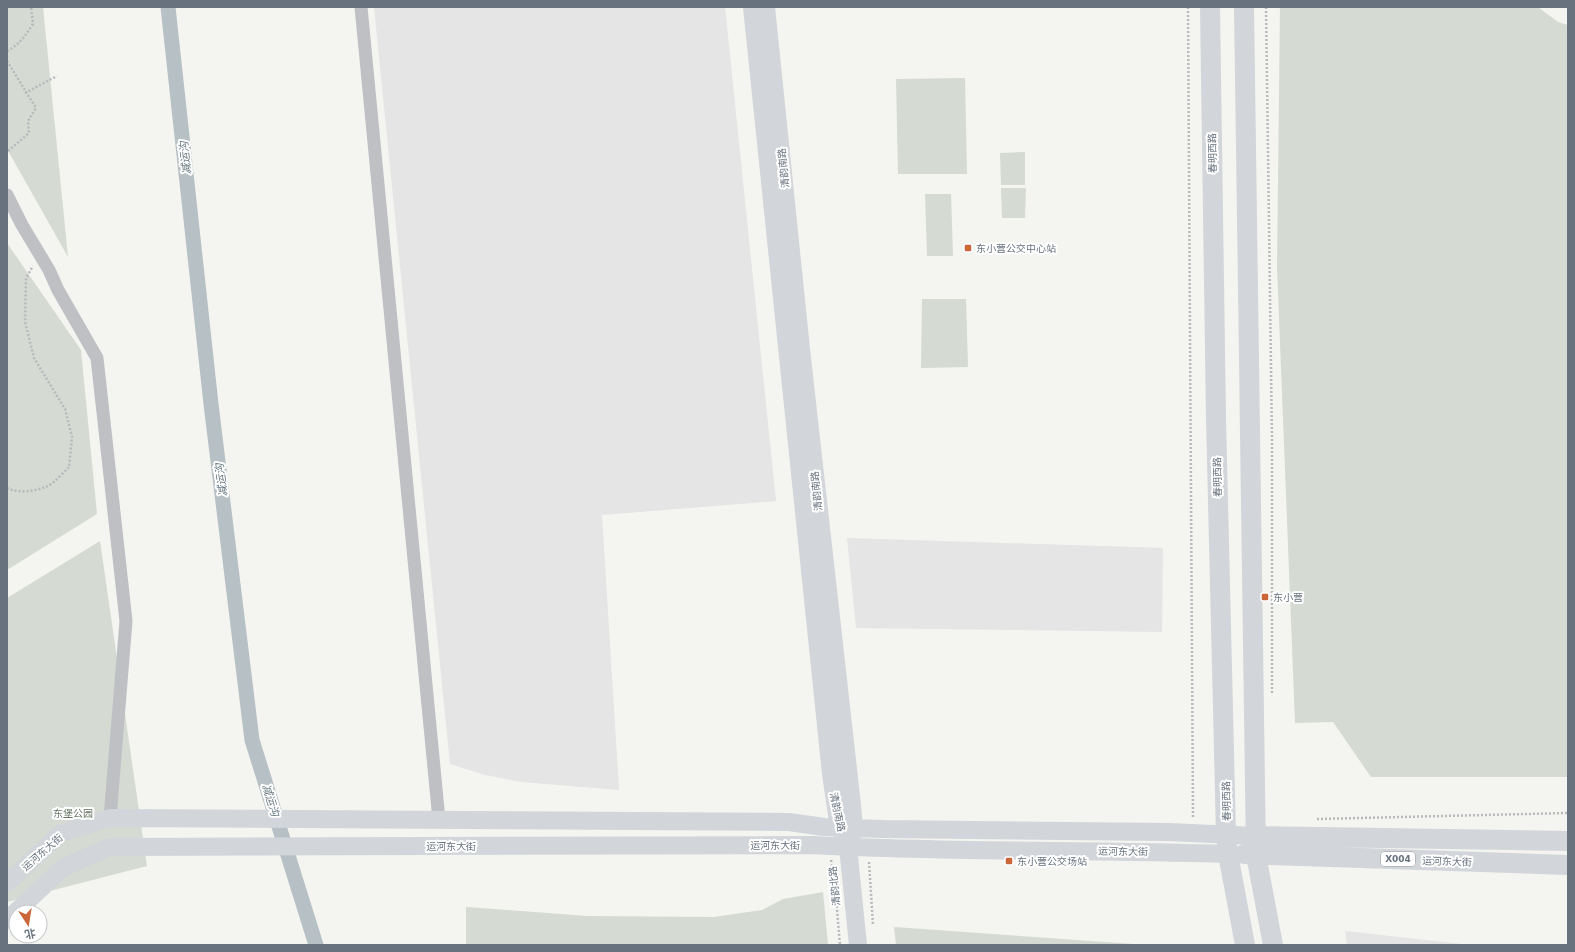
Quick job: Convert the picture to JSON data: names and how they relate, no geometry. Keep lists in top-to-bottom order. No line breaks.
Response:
{"streets":{"main road":["春明西路","清韵南路","运河东大街","X004","清韵北路"]},"crossings":[["春明西路","运河东大街"],["清韵南路","运河东大街"],["清韵南路","清韵北路"],["运河东大街","清韵北路"]],"water":["减运沟"],"parks":["东堡公园"],"places":{"transit":["东小营公交中心站","东小营","东小营公交场站"]},"north":"bottom"}
